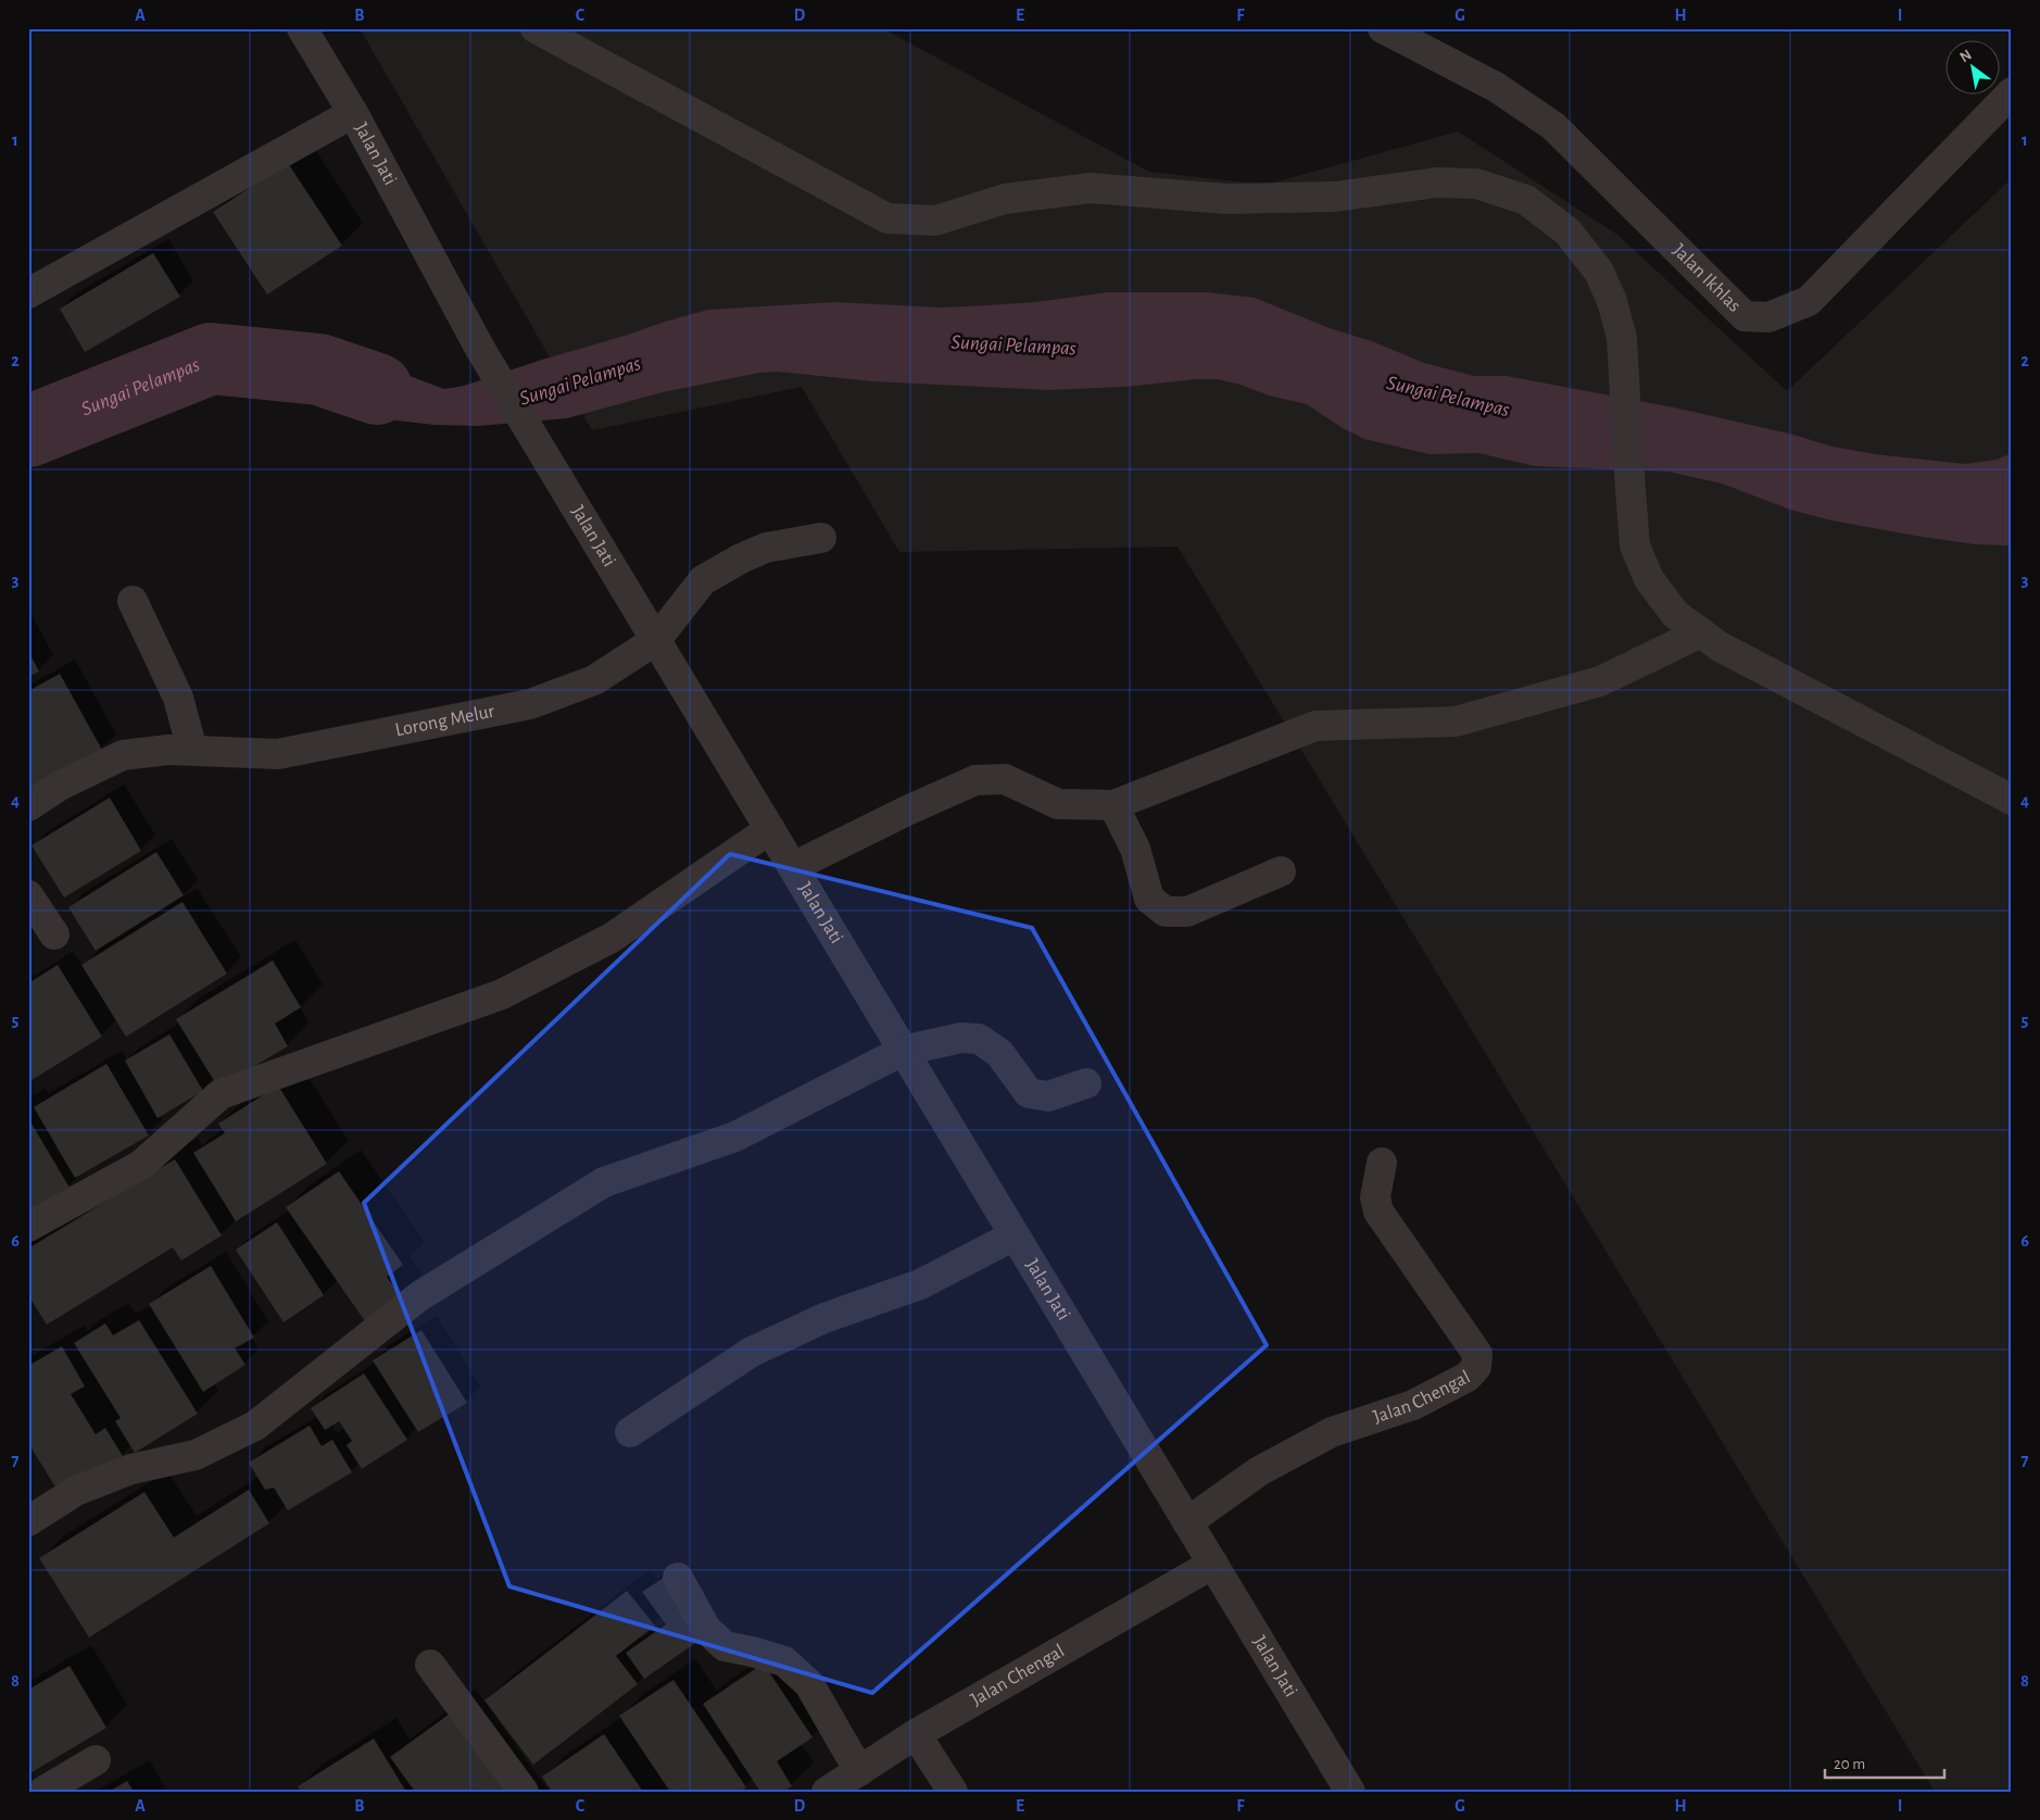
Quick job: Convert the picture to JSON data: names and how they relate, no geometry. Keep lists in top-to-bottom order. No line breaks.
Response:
{"streets":{"street":["Jalan Jati","Jalan Ikhlas","Lorong Melur","Jalan Chengal"]},"crossings":[["Jalan Jati","Lorong Melur"],["Jalan Jati","Jalan Chengal"]],"water":["Sungai Pelampas"],"scale_bar":"20 m","north":"top left","grid":{"columns":["A","B","C","D","E","F","G","H","I"],"rows":["1","2","3","4","5","6","7","8"]}}
